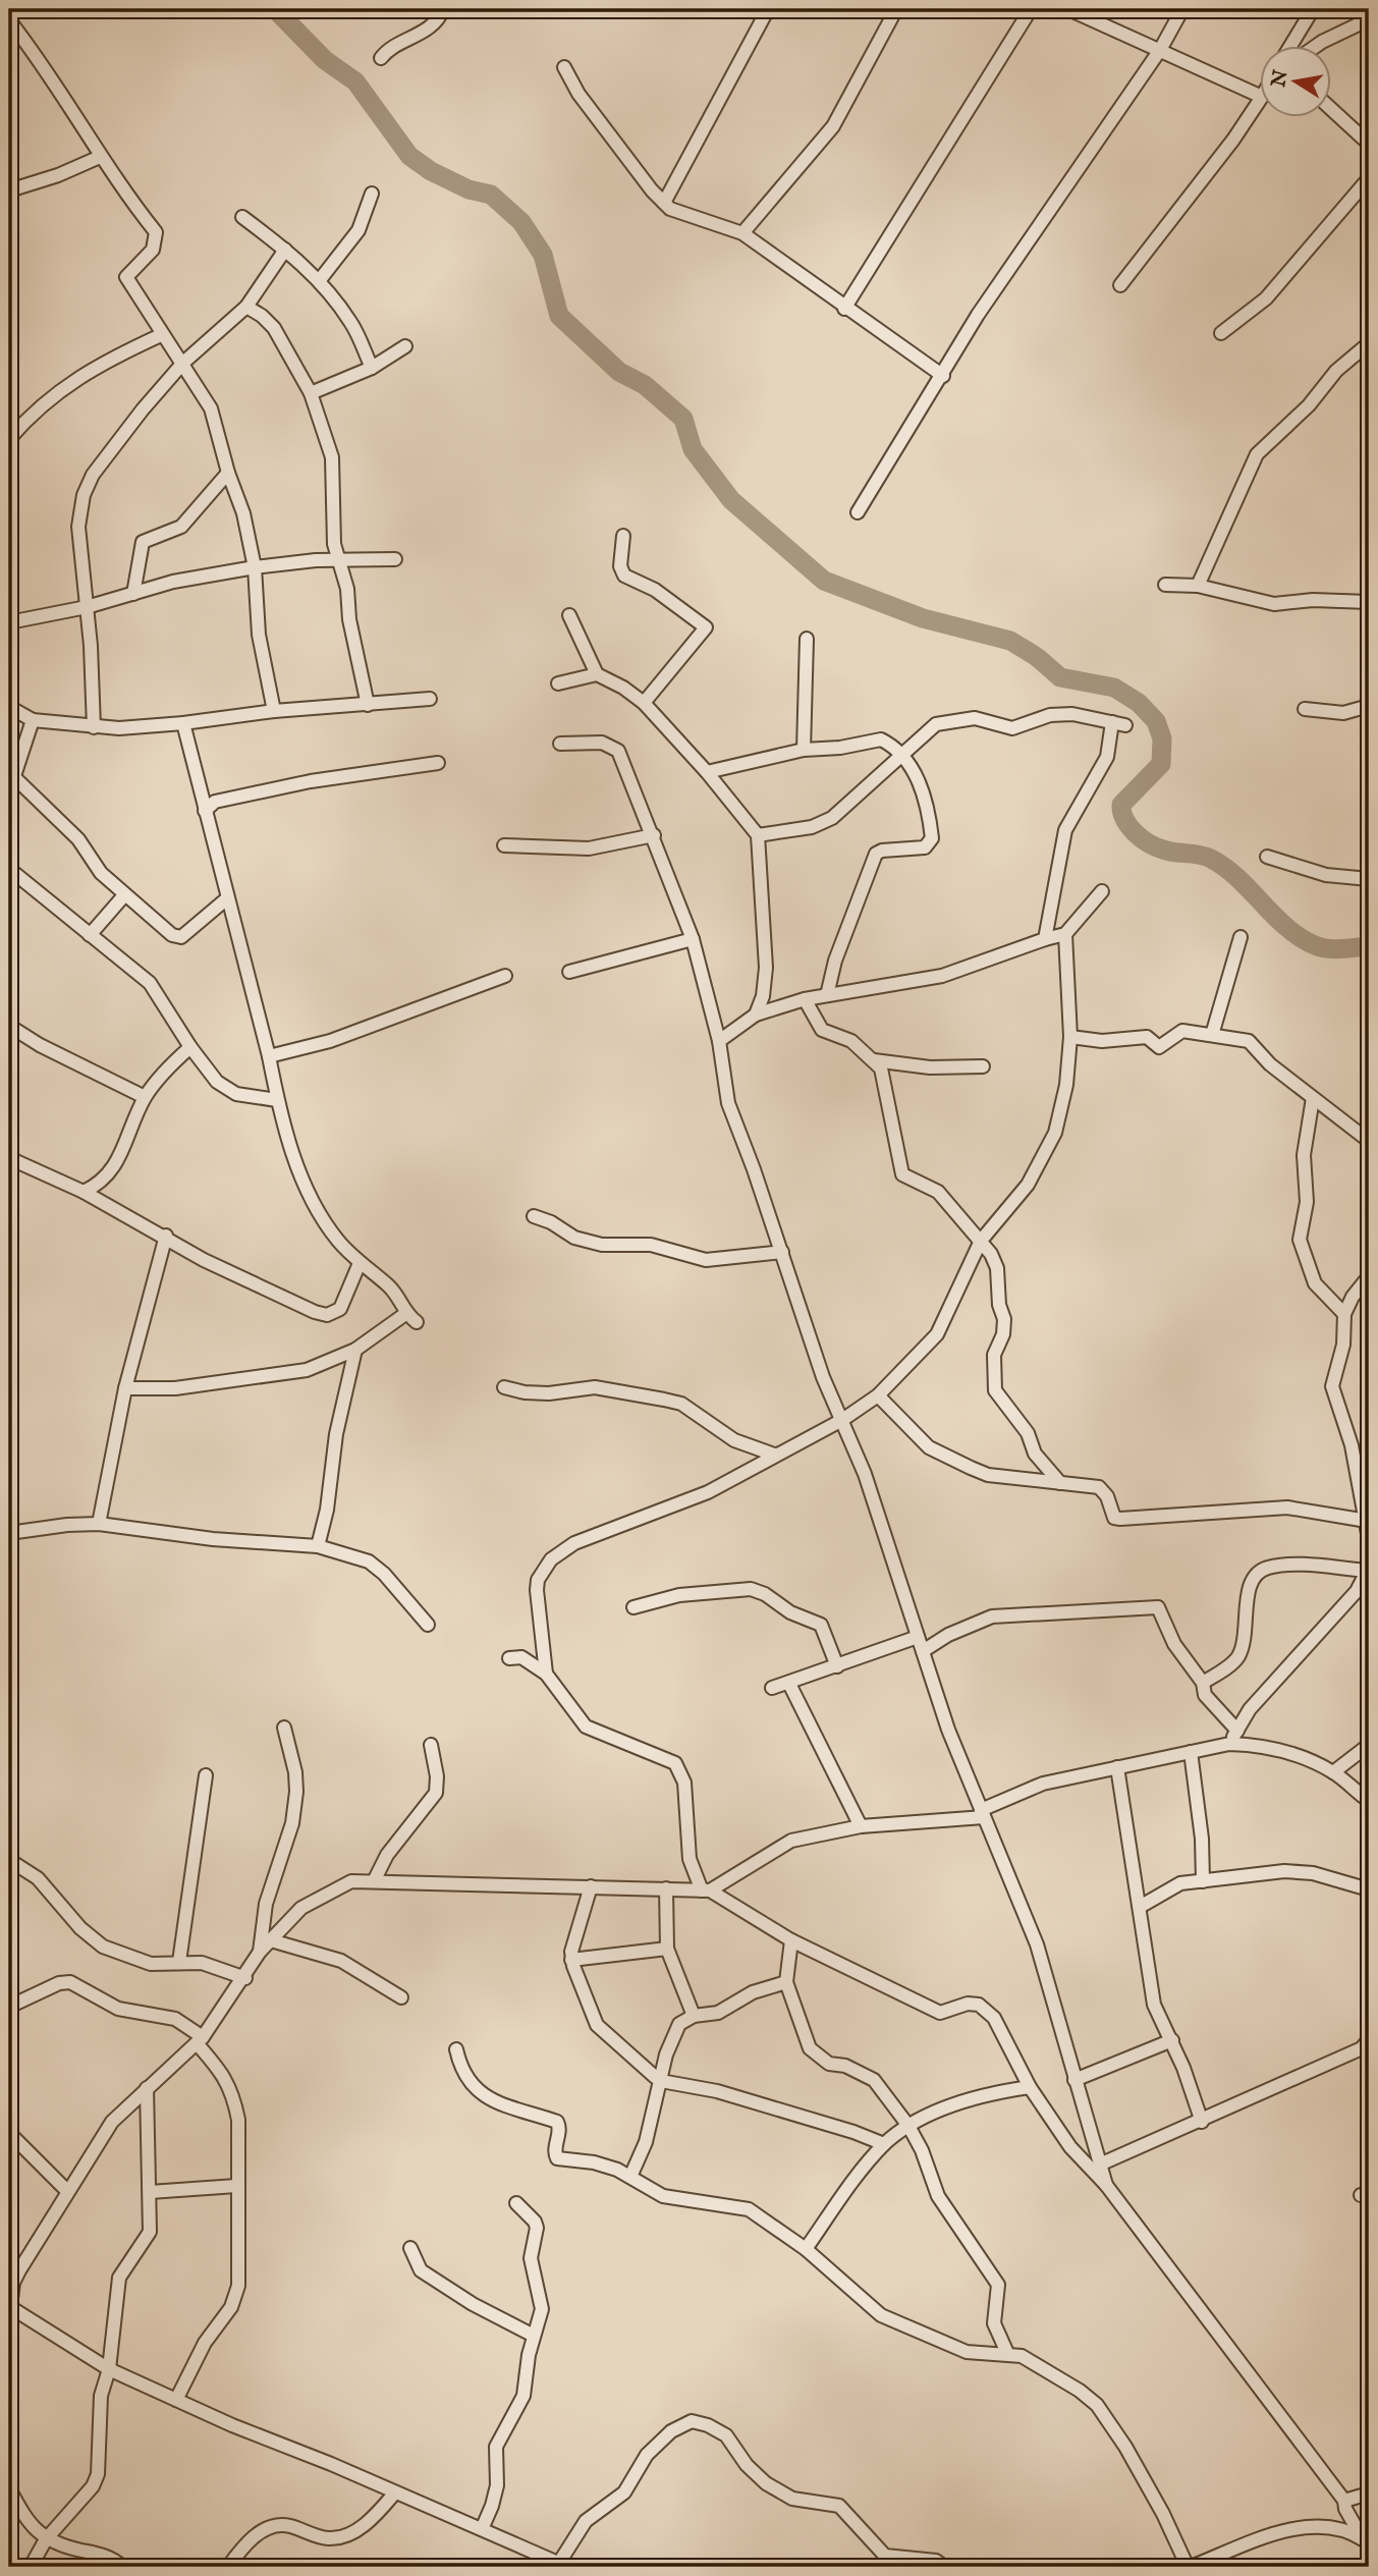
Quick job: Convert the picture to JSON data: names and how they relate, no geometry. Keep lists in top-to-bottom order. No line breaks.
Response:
{"north":"left"}
